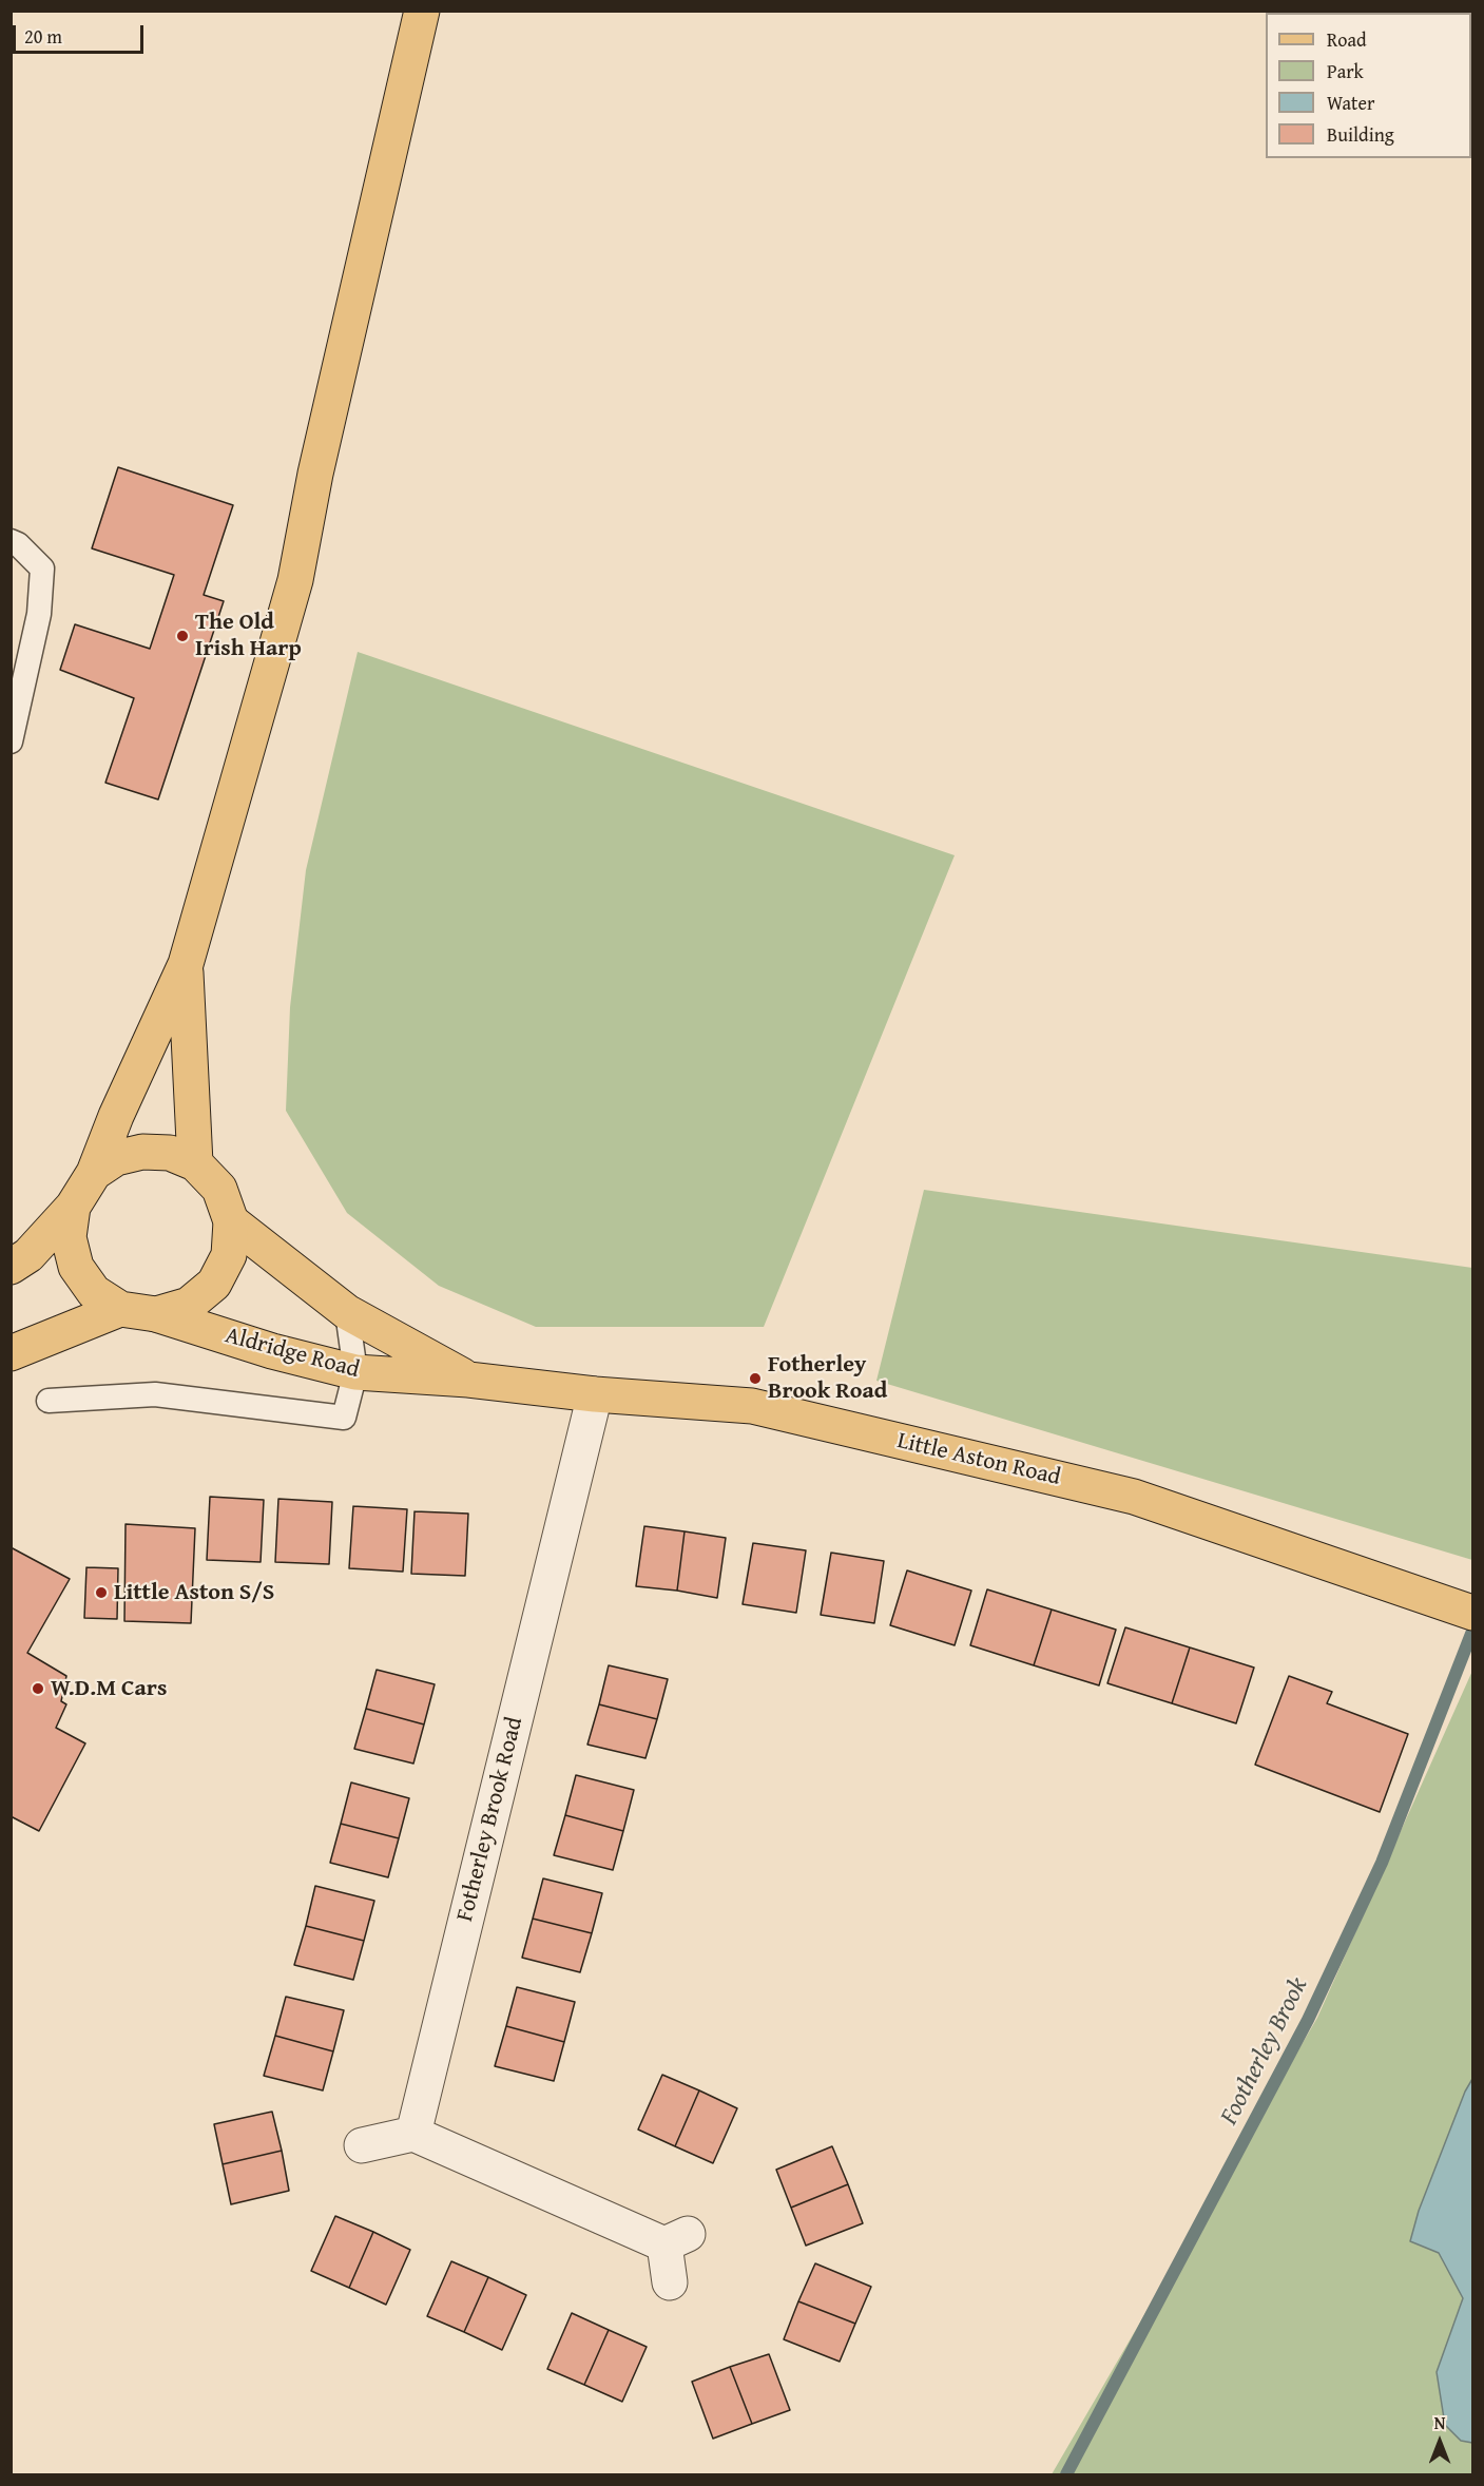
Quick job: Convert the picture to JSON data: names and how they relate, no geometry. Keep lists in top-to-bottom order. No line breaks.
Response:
{"streets":{"main road":["Aldridge Road","Little Aston Road"],"street":["Fotherley Brook Road"]},"crossings":[["Aldridge Road","Little Aston Road"],["Little Aston Road","Fotherley Brook Road"]],"water":["Footherley Brook"],"places":["The Old Irish Harp","Fotherley Brook Road","Little Aston S/S","W.D.M Cars"],"legend":["Road","Park","Water","Building"],"scale_bar":"20 m","north":"top"}
